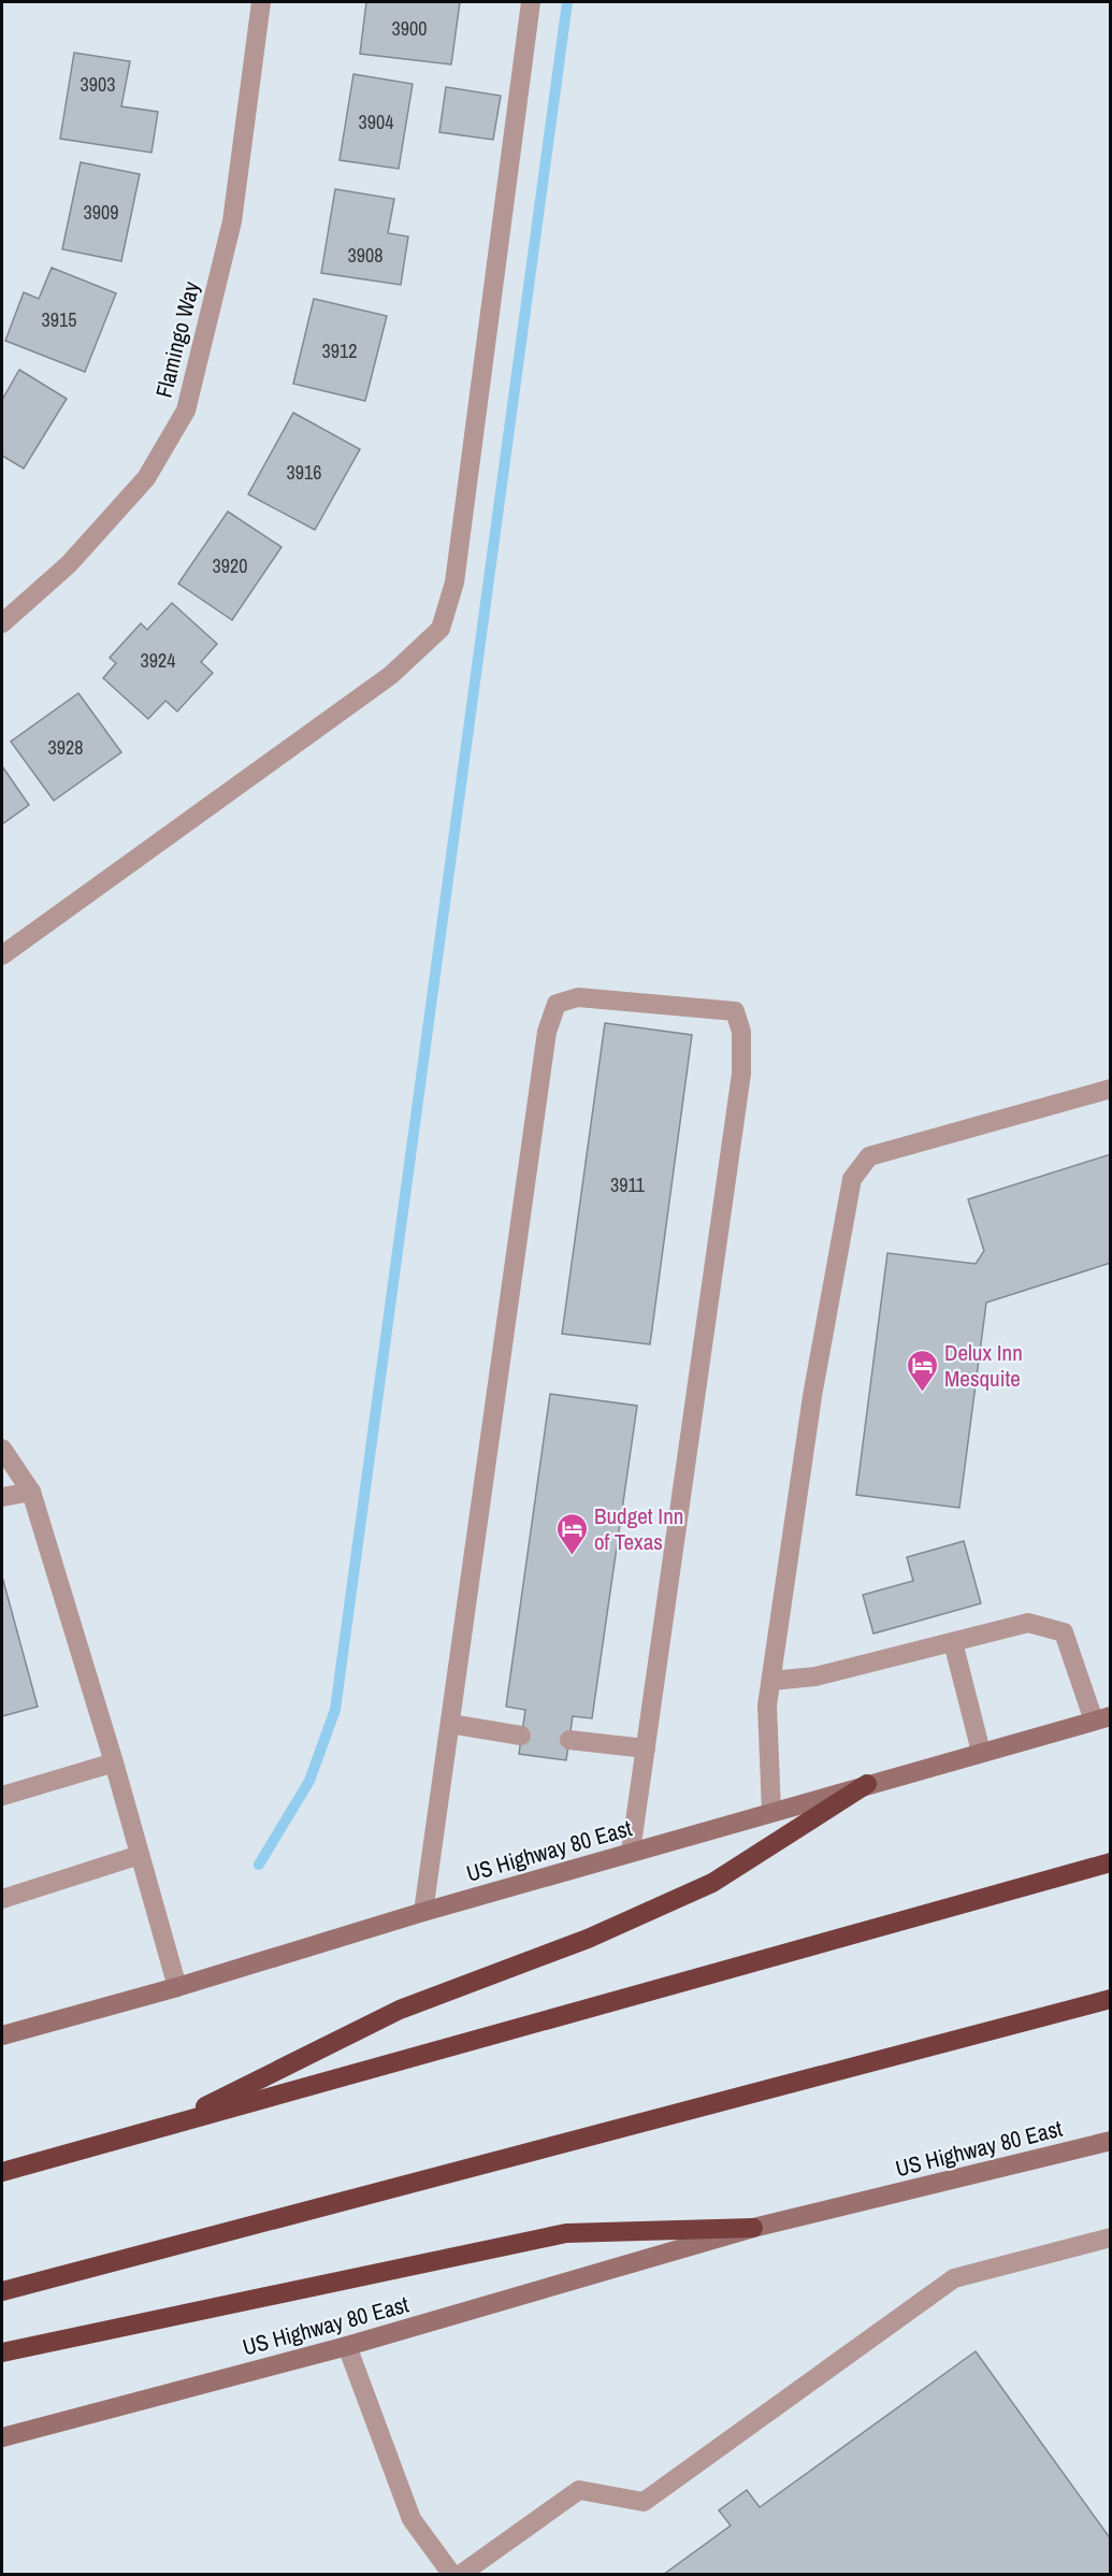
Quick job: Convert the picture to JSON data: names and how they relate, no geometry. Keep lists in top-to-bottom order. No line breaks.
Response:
{"streets":{"main road":["US Highway 80 East"],"street":["Flamingo Way"]},"places":{"hotel":["Delux Inn Mesquite","Budget Inn of Texas"]},"house_numbers":["3900","3903","3904","3909","3908","3915","3912","3916","3920","3924","3928","3911"]}
